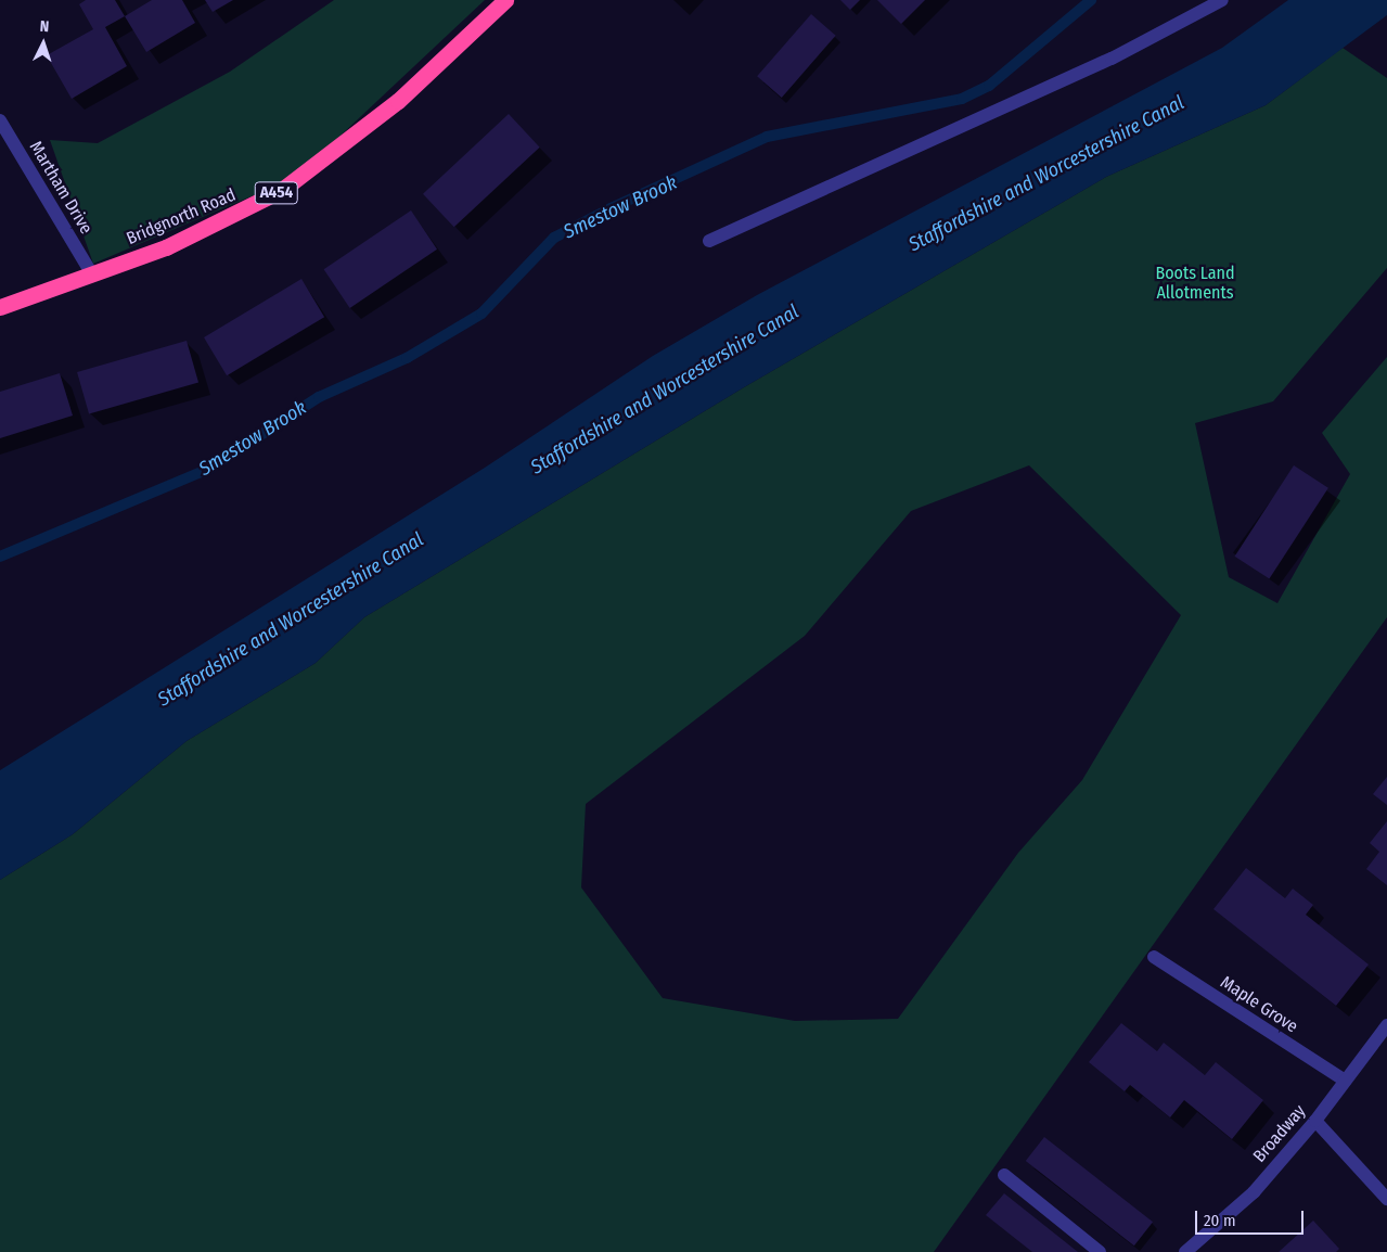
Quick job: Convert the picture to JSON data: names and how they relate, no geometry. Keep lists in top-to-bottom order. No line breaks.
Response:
{"streets":{"highway":["A454","Bridgnorth Road"],"street":["Martham Drive","Maple Grove","Broadway"]},"crossings":[["Martham Drive","Bridgnorth Road"],["Maple Grove","Broadway"]],"water":["Staffordshire and Worcestershire Canal","Smestow Brook"],"parks":["Boots Land Allotments"],"scale_bar":"20 m","north":"top"}
